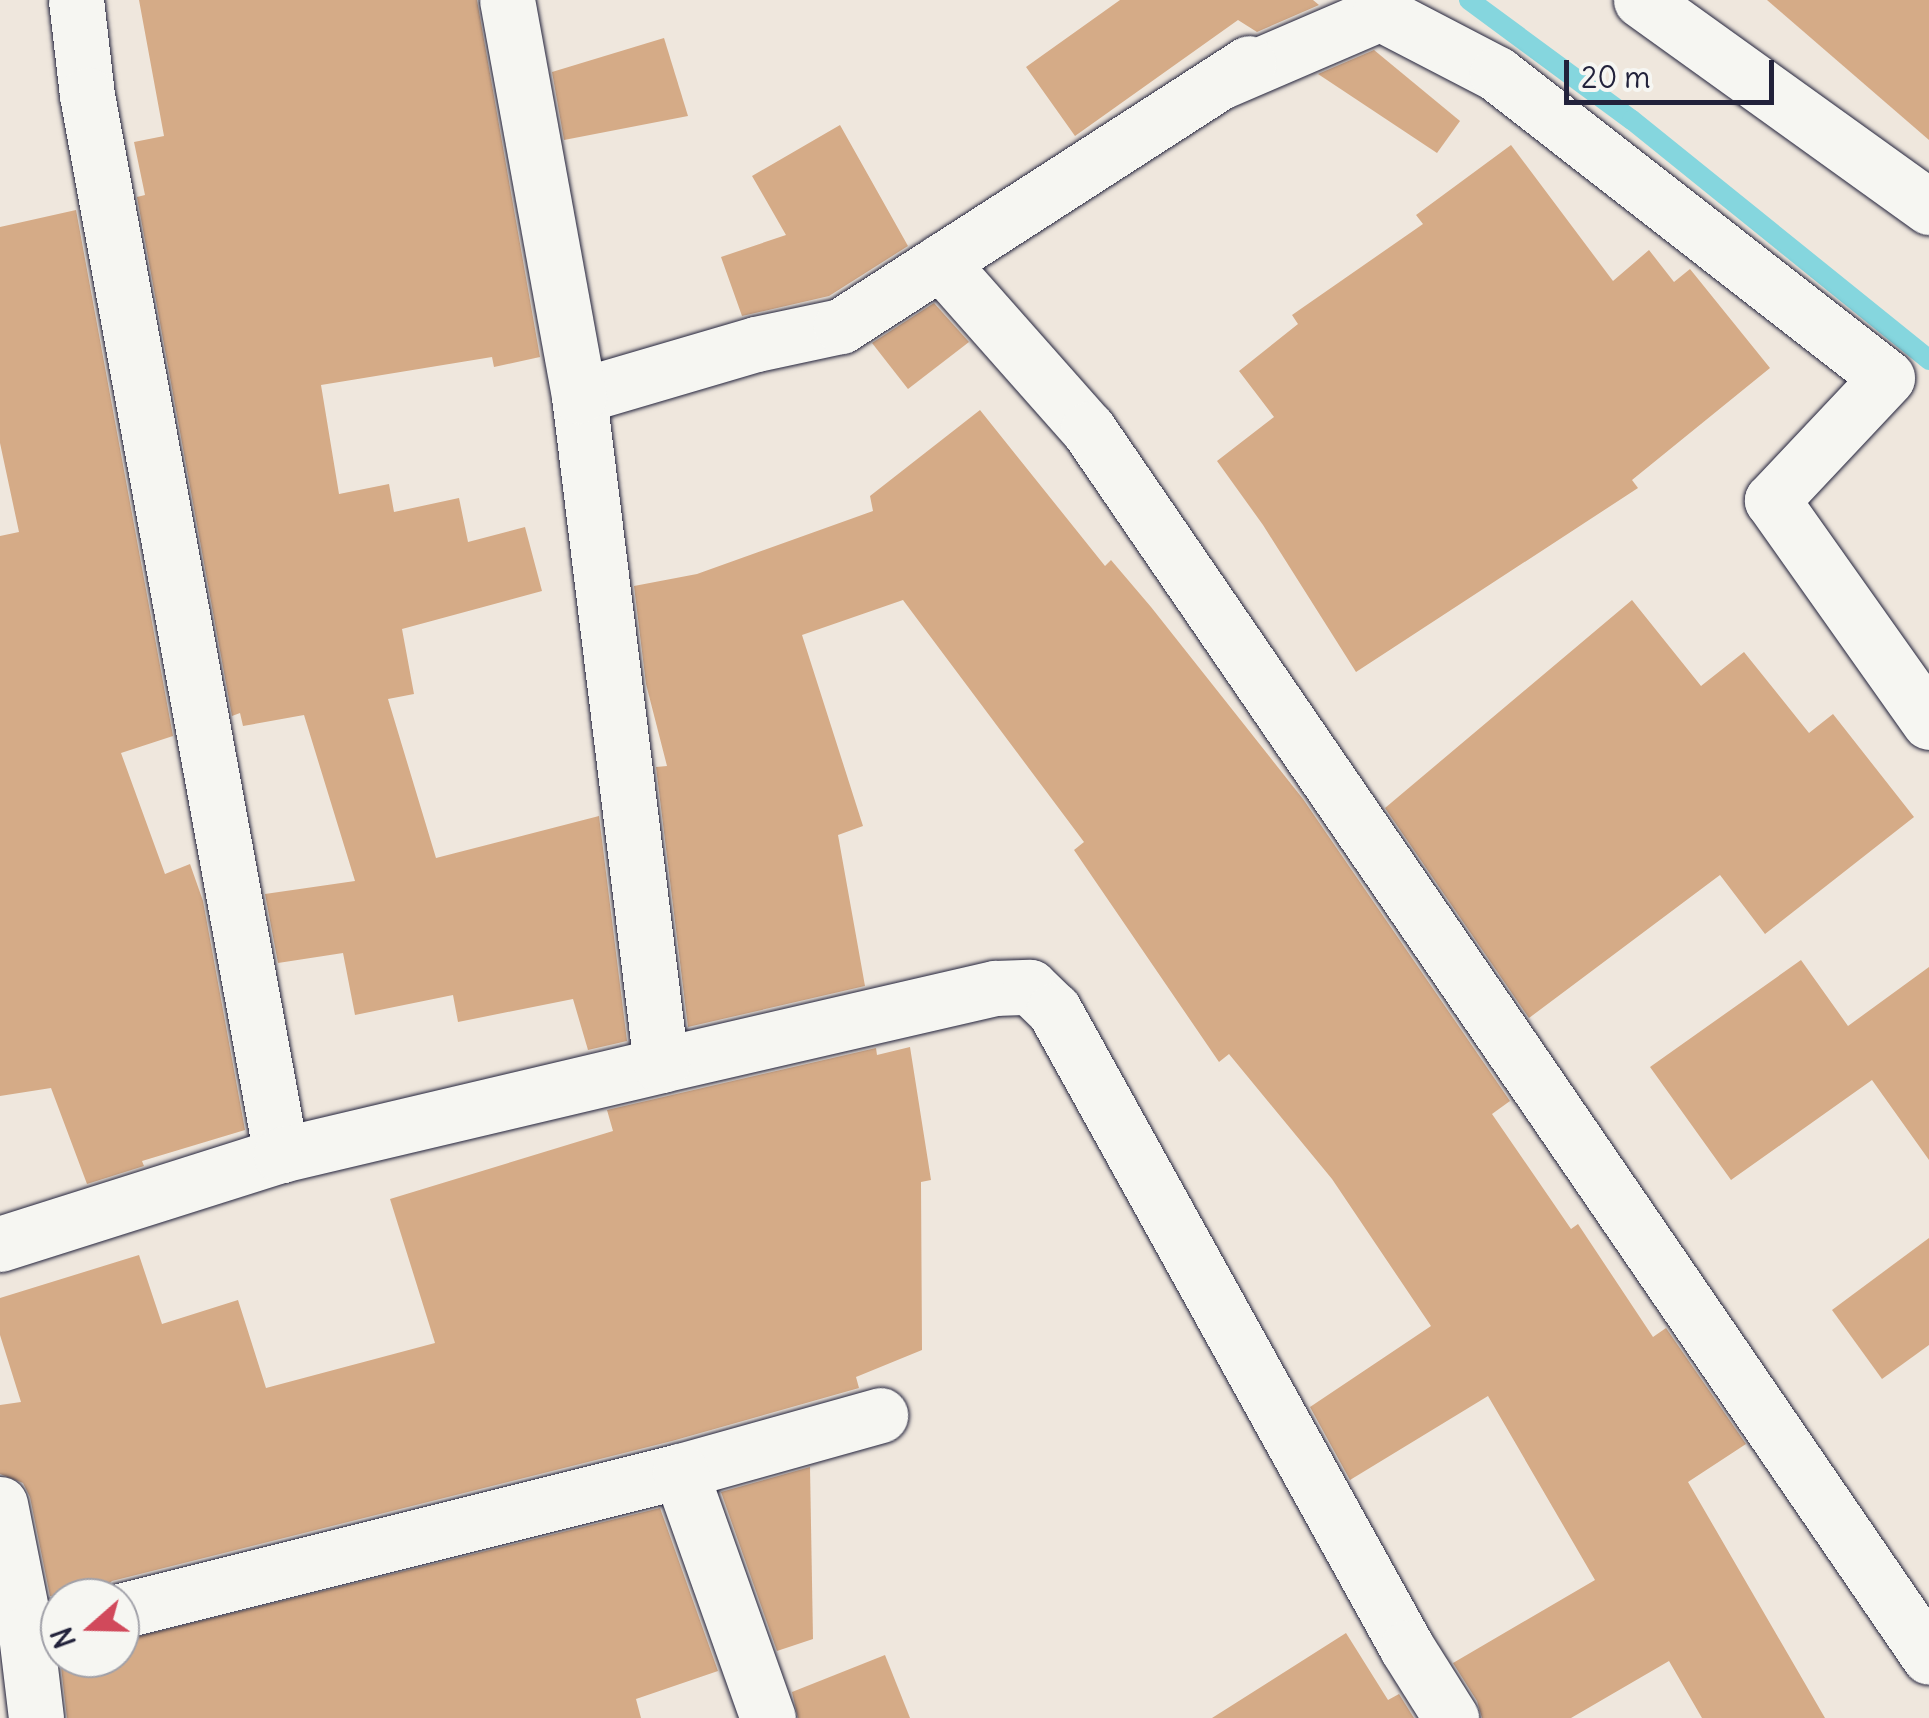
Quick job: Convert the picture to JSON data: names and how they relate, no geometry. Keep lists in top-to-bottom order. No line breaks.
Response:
{"scale_bar":"20 m","north":"left"}
